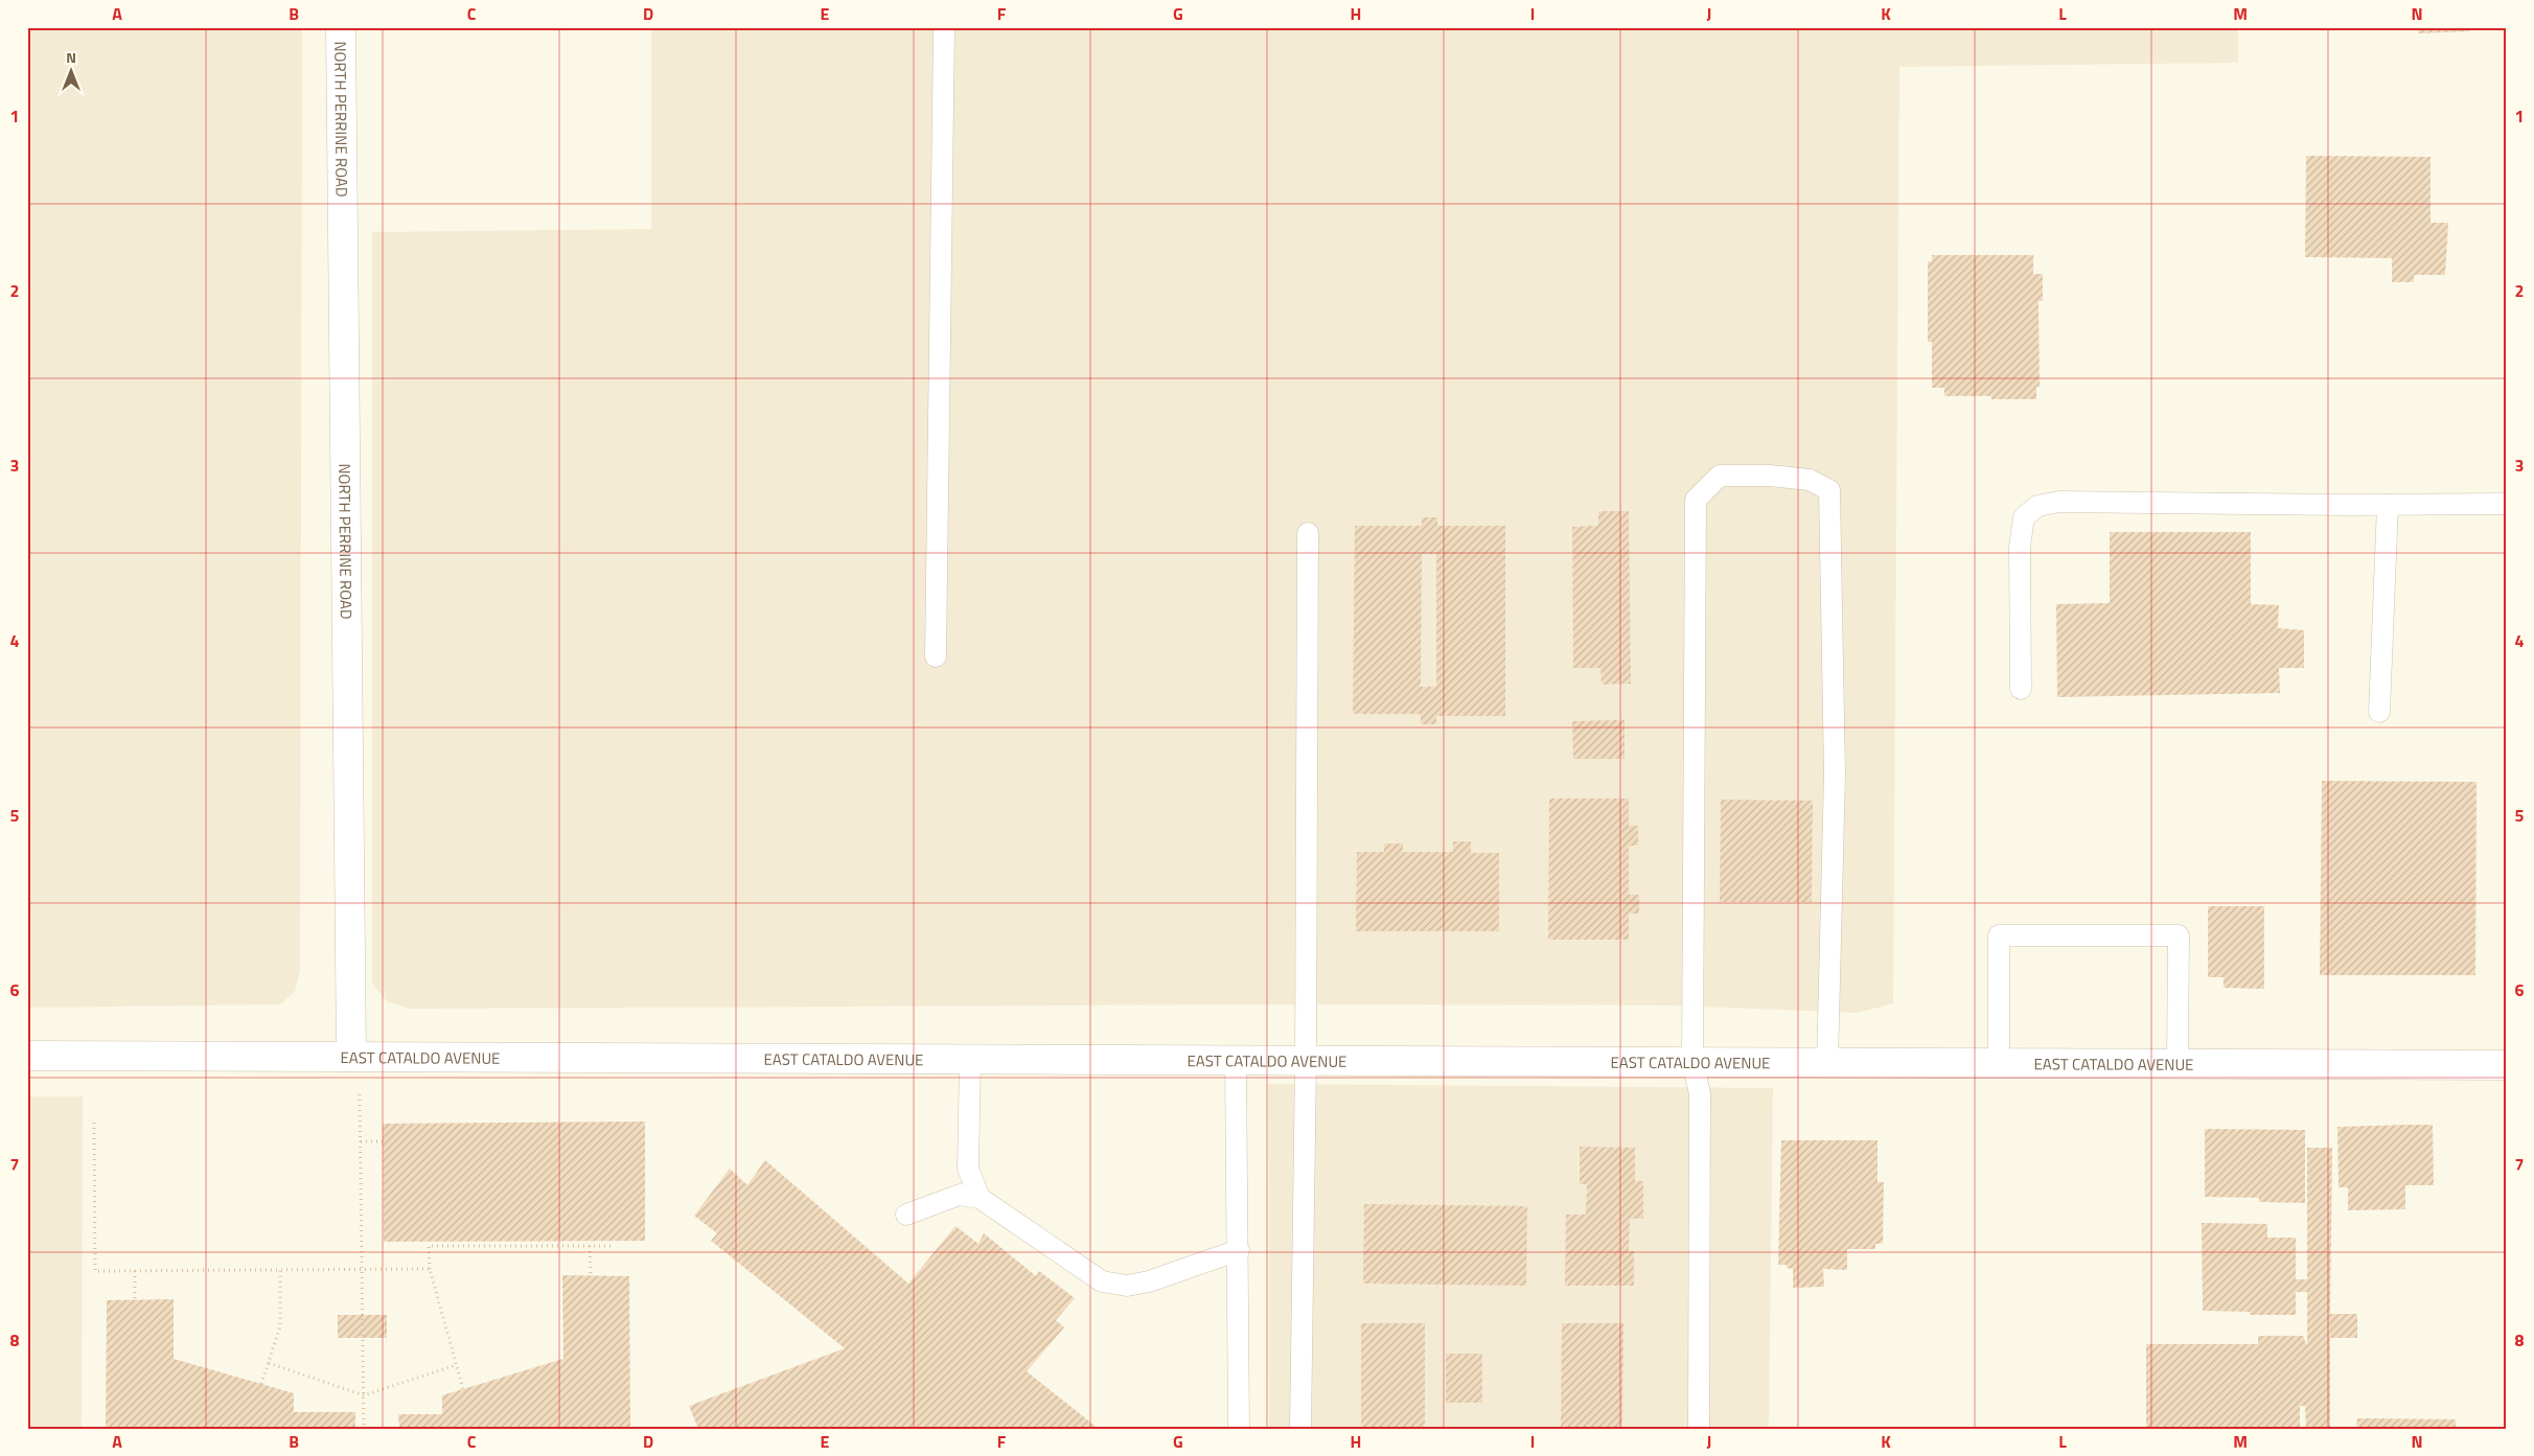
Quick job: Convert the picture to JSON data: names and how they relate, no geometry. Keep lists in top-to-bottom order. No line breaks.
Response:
{"streets":{"street":["NORTH PERRINE ROAD","EAST CATALDO AVENUE"]},"crossings":[["NORTH PERRINE ROAD","EAST CATALDO AVENUE"]],"north":"top","grid":{"columns":["A","B","C","D","E","F","G","H","I","J","K","L","M","N"],"rows":["1","2","3","4","5","6","7","8"]}}
